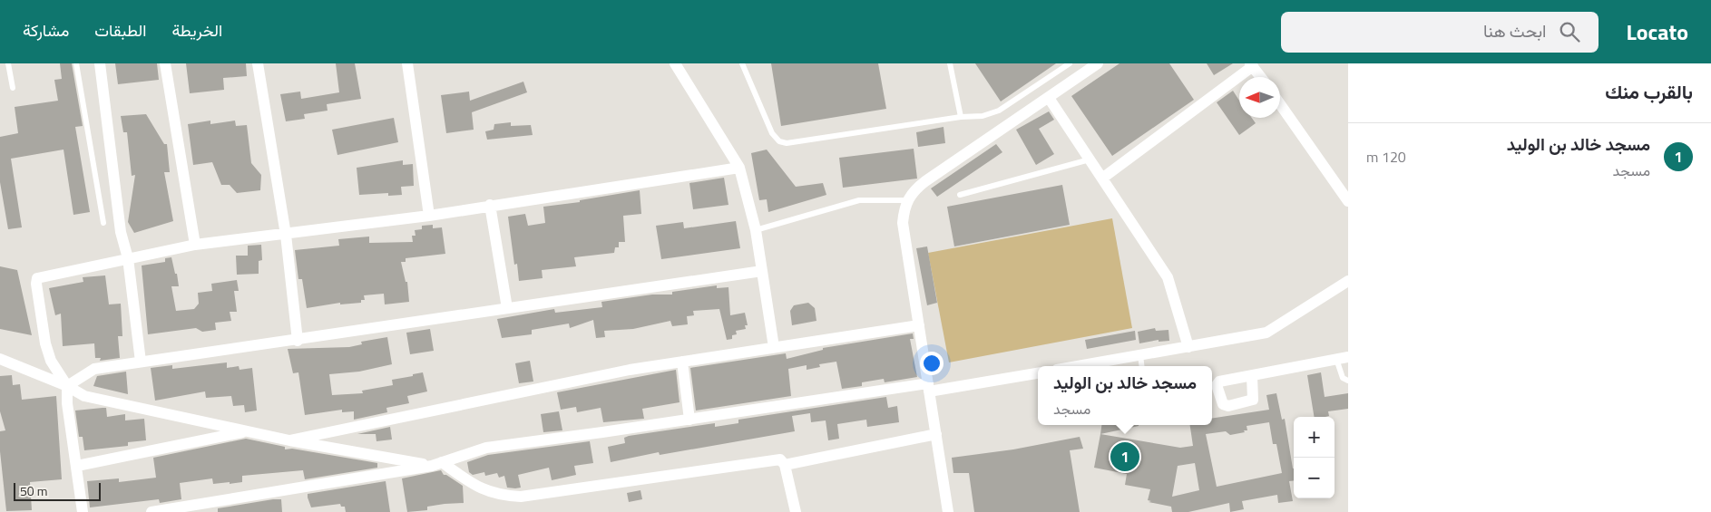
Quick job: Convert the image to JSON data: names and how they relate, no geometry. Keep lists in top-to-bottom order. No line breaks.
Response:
{"scale_bar":"50 m","north":"left","page":{"header":"Locato","search":"ابحث هنا","nav":["الخريطة","الطبقات","مشاركة"],"heading":"بالقرب منك","list":[{"mark":"1","name":"مسجد خالد بن الوليد","note":"مسجد","value":"120 m"}],"popup":["مسجد خالد بن الوليد","مسجد"],"map_buttons":["+","−"],"pins":"1","scale":"50 m"}}
